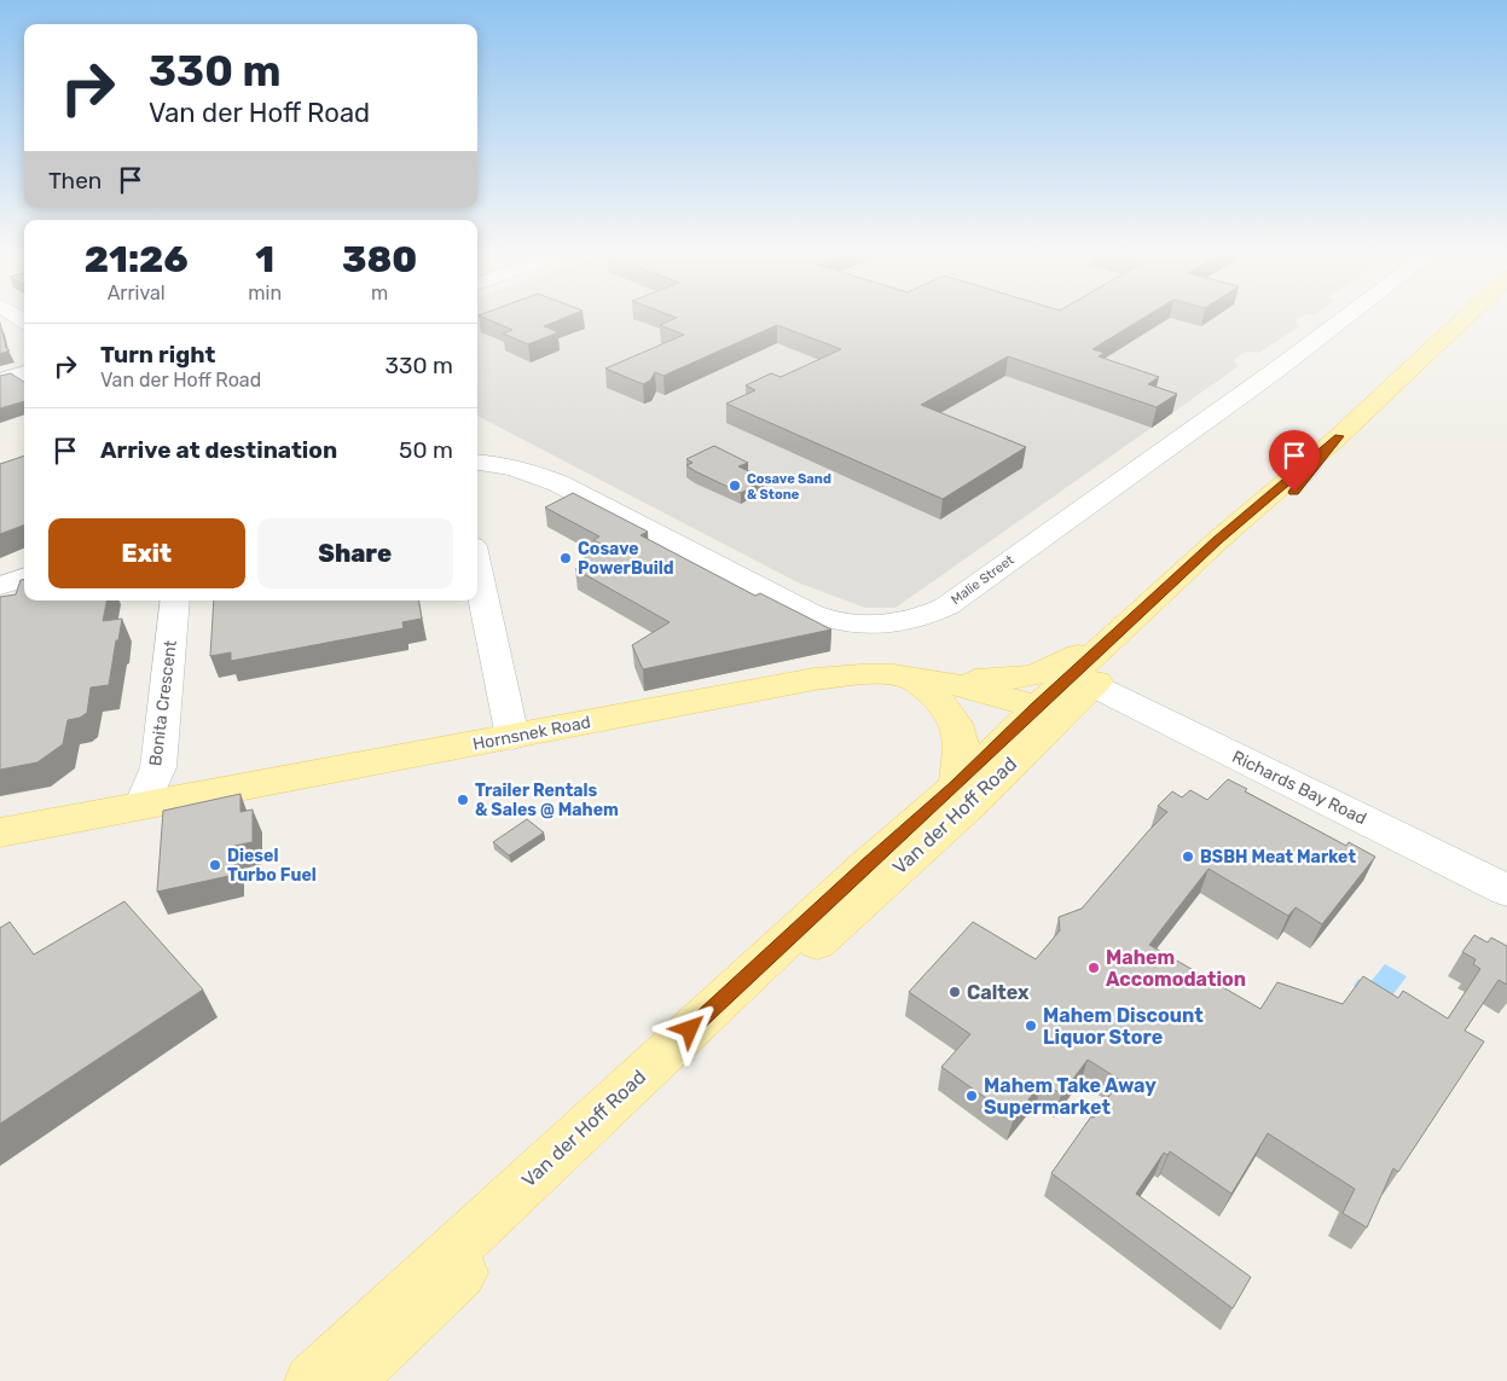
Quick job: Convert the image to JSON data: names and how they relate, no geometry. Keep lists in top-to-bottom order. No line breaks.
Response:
{"streets":{"main road":["Hornsnek Road","Van der Hoff Road"],"street":["Malie Street","Bonita Crescent","Richards Bay Road"]},"crossings":[["Bonita Crescent","Hornsnek Road"],["Hornsnek Road","Richards Bay Road"],["Hornsnek Road","Van der Hoff Road"],["Richards Bay Road","Van der Hoff Road"]],"places":["Cosave Sand & Stone","Cosave PowerBuild","Trailer Rentals & Sales @ Mahem","BSBH Meat Market","Diesel Turbo Fuel","Mahem Accomodation","Caltex","Mahem Discount Liquor Store","Mahem Take Away Supermarket"],"page":{"turn":["330 m","Van der Hoff Road"],"then":"Then","eta":["21:26","Arrival","1","min","380","m"],"list":[{"name":"Turn right","note":"Van der Hoff Road","value":"330 m"},{"name":"Arrive at destination","value":"50 m"}],"buttons":["Exit","Share"]}}
